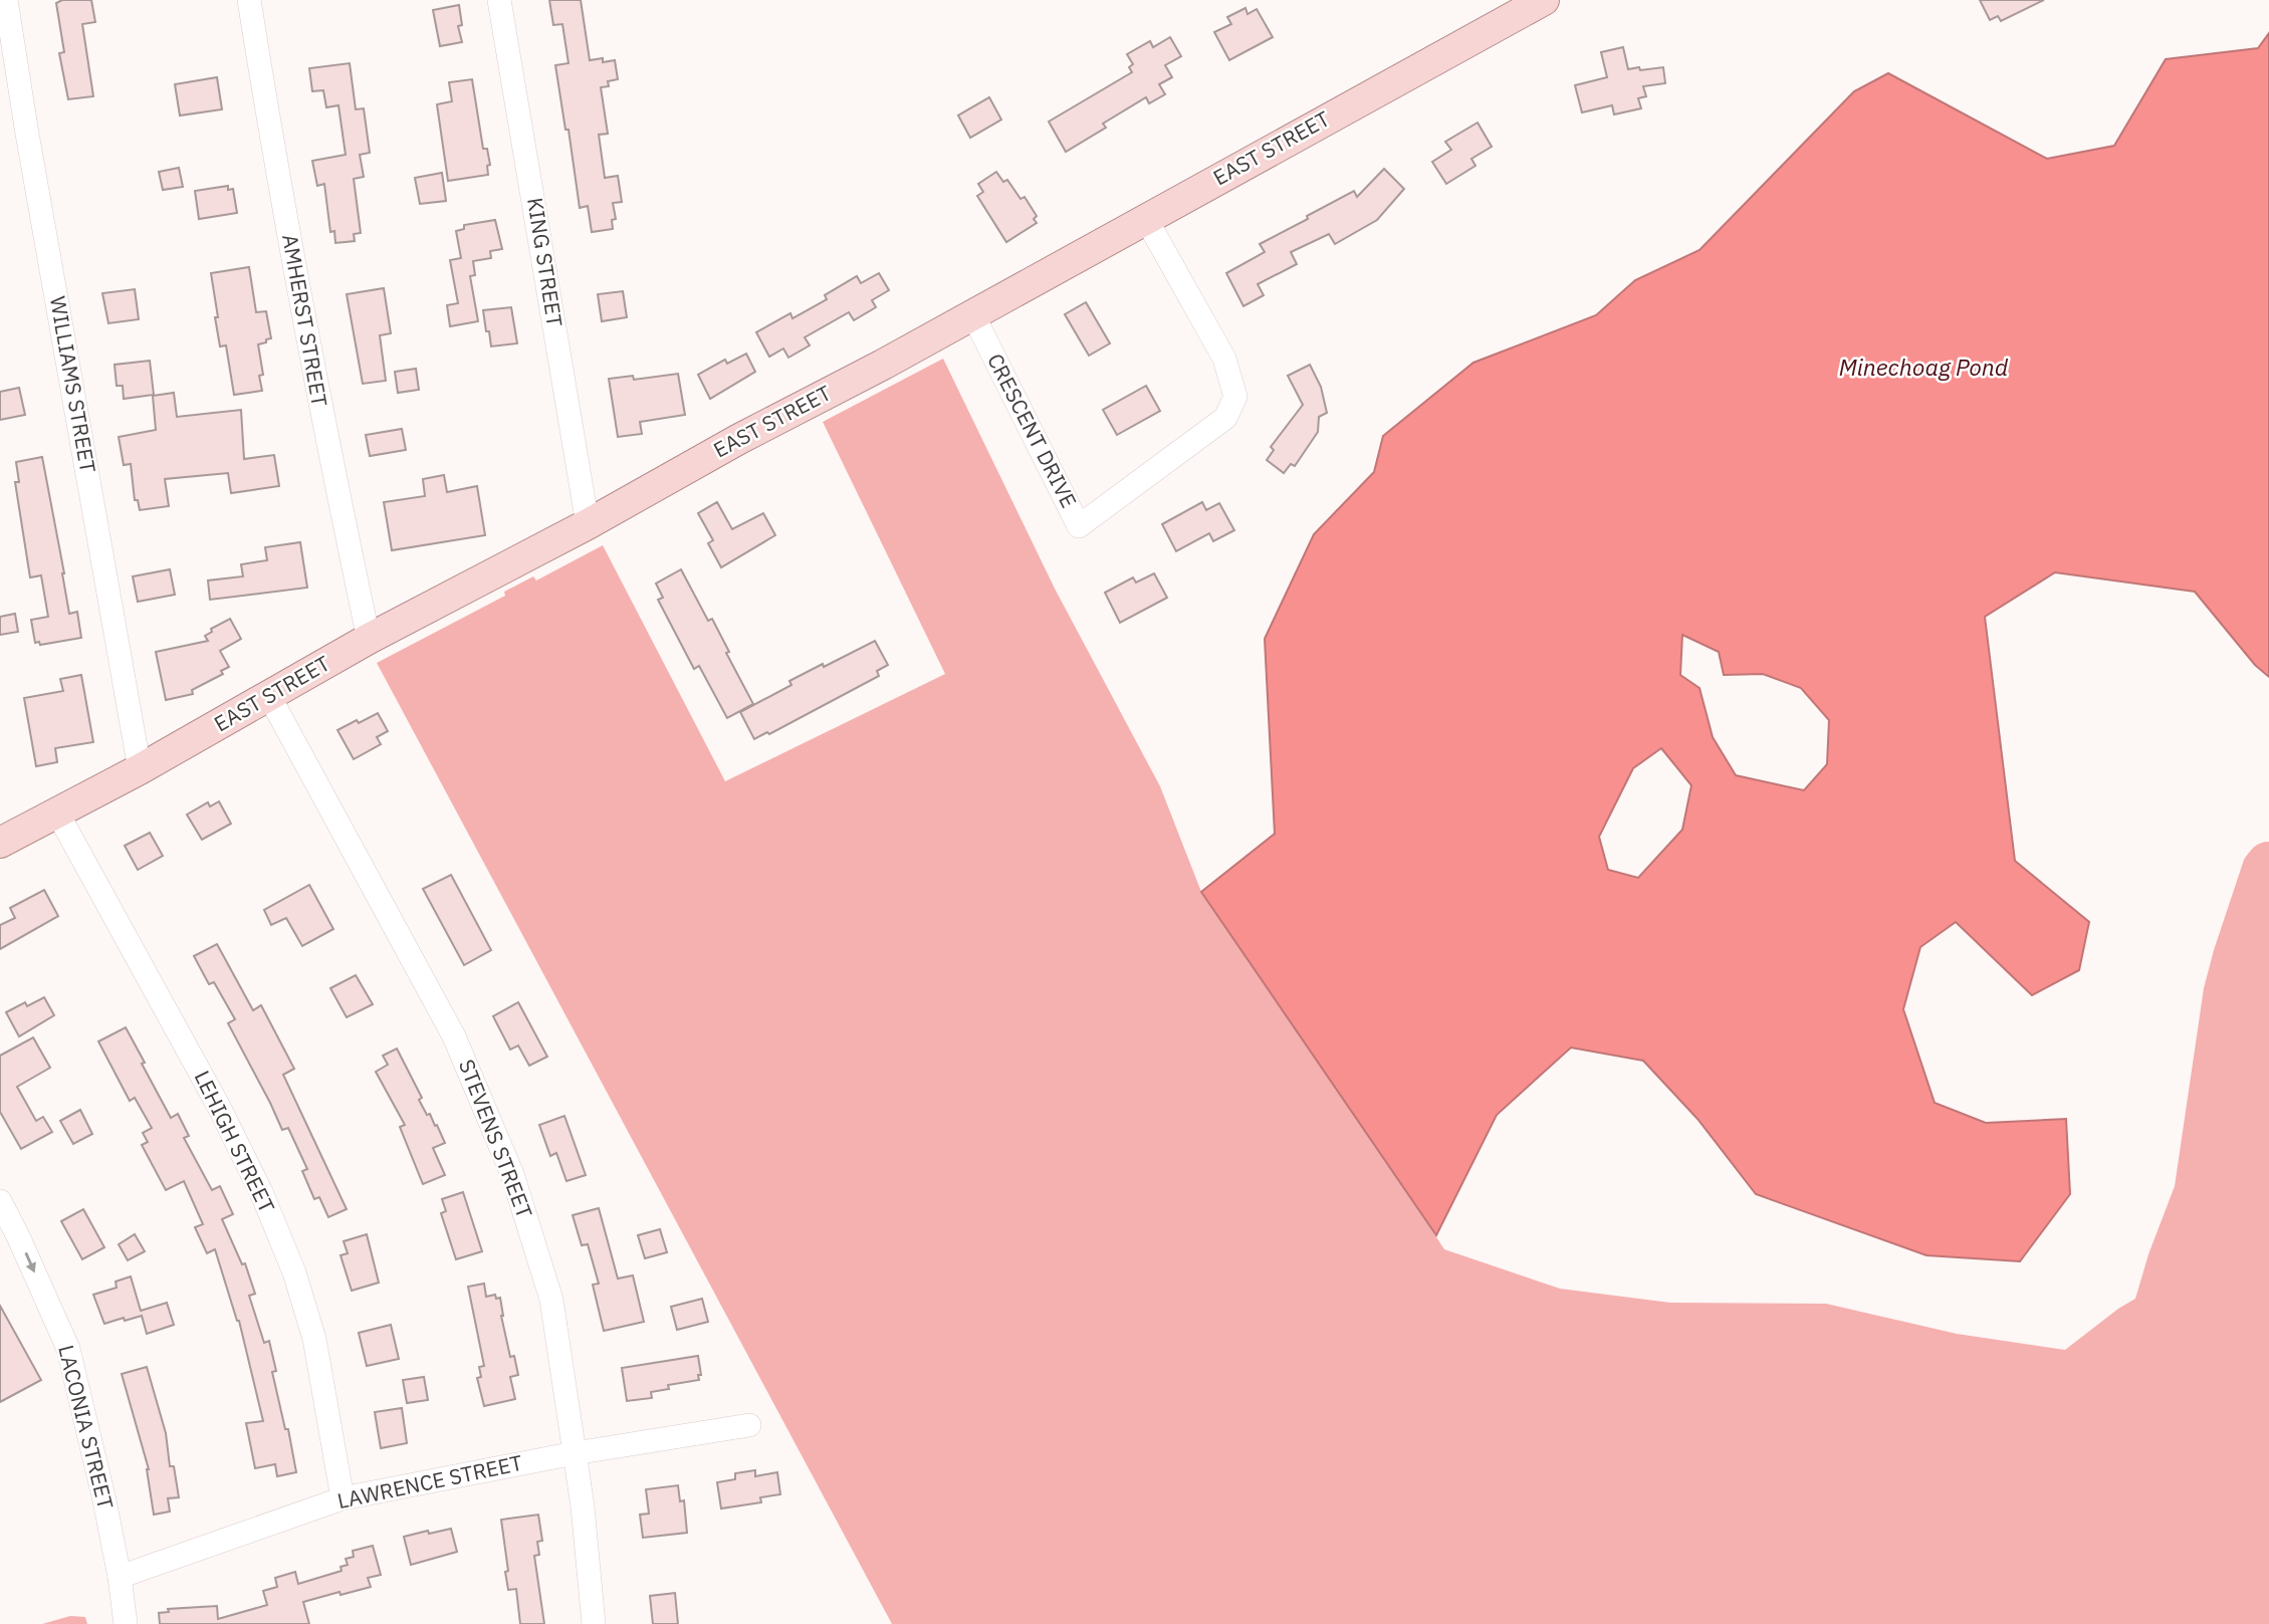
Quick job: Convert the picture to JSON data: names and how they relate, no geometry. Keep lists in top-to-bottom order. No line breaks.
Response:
{"streets":{"main road":["EAST STREET"],"street":["KING STREET","AMHERST STREET","WILLIAMS STREET","CRESCENT DRIVE","STEVENS STREET","LEHIGH STREET","LACONIA STREET","LAWRENCE STREET"]},"crossings":[["EAST STREET","KING STREET"],["EAST STREET","AMHERST STREET"],["EAST STREET","WILLIAMS STREET"],["EAST STREET","CRESCENT DRIVE"],["EAST STREET","STEVENS STREET"],["EAST STREET","LEHIGH STREET"],["STEVENS STREET","LAWRENCE STREET"],["LEHIGH STREET","LAWRENCE STREET"],["LACONIA STREET","LAWRENCE STREET"]],"one_way":["LACONIA STREET"],"water":["Minechoag Pond"]}
